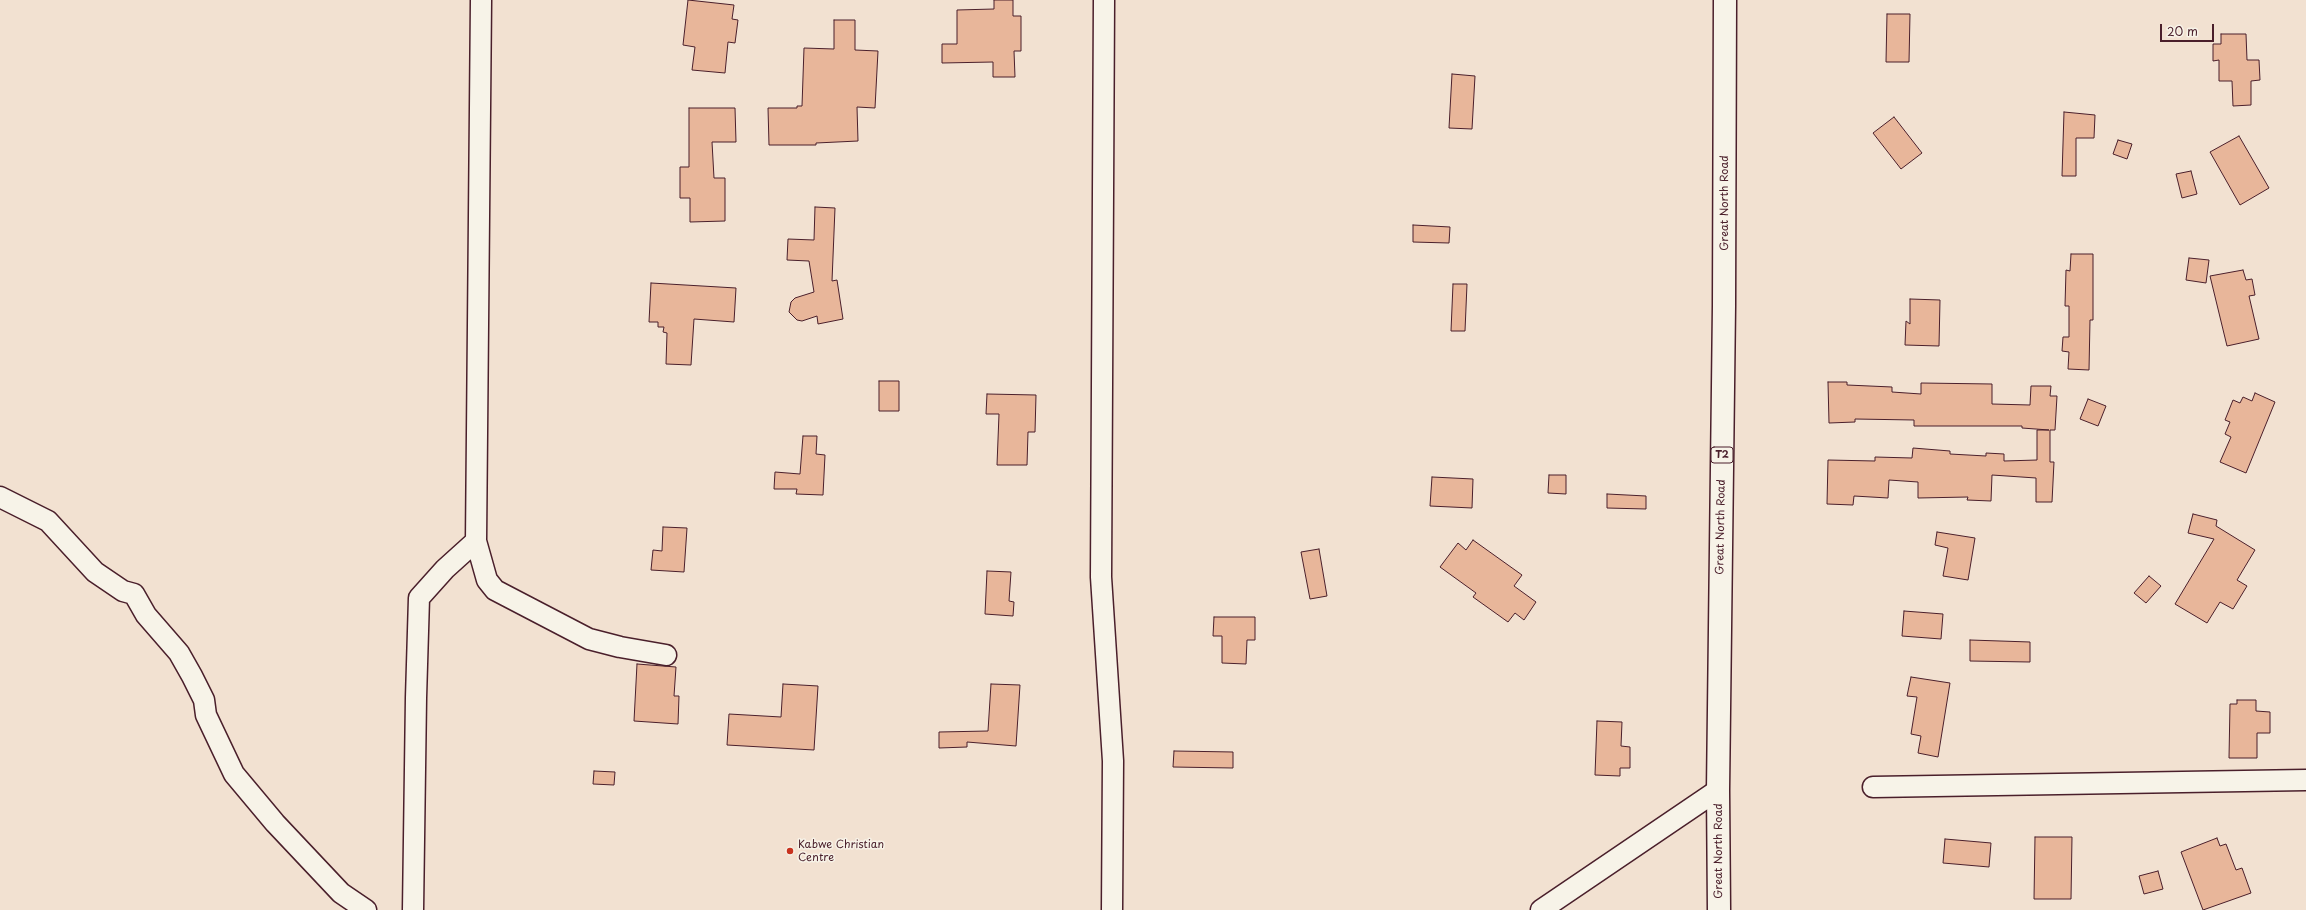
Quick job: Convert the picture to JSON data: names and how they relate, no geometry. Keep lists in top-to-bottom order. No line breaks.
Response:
{"streets":{"highway":["Great North Road","T2"]},"places":["Kabwe Christian Centre"],"scale_bar":"20 m"}
